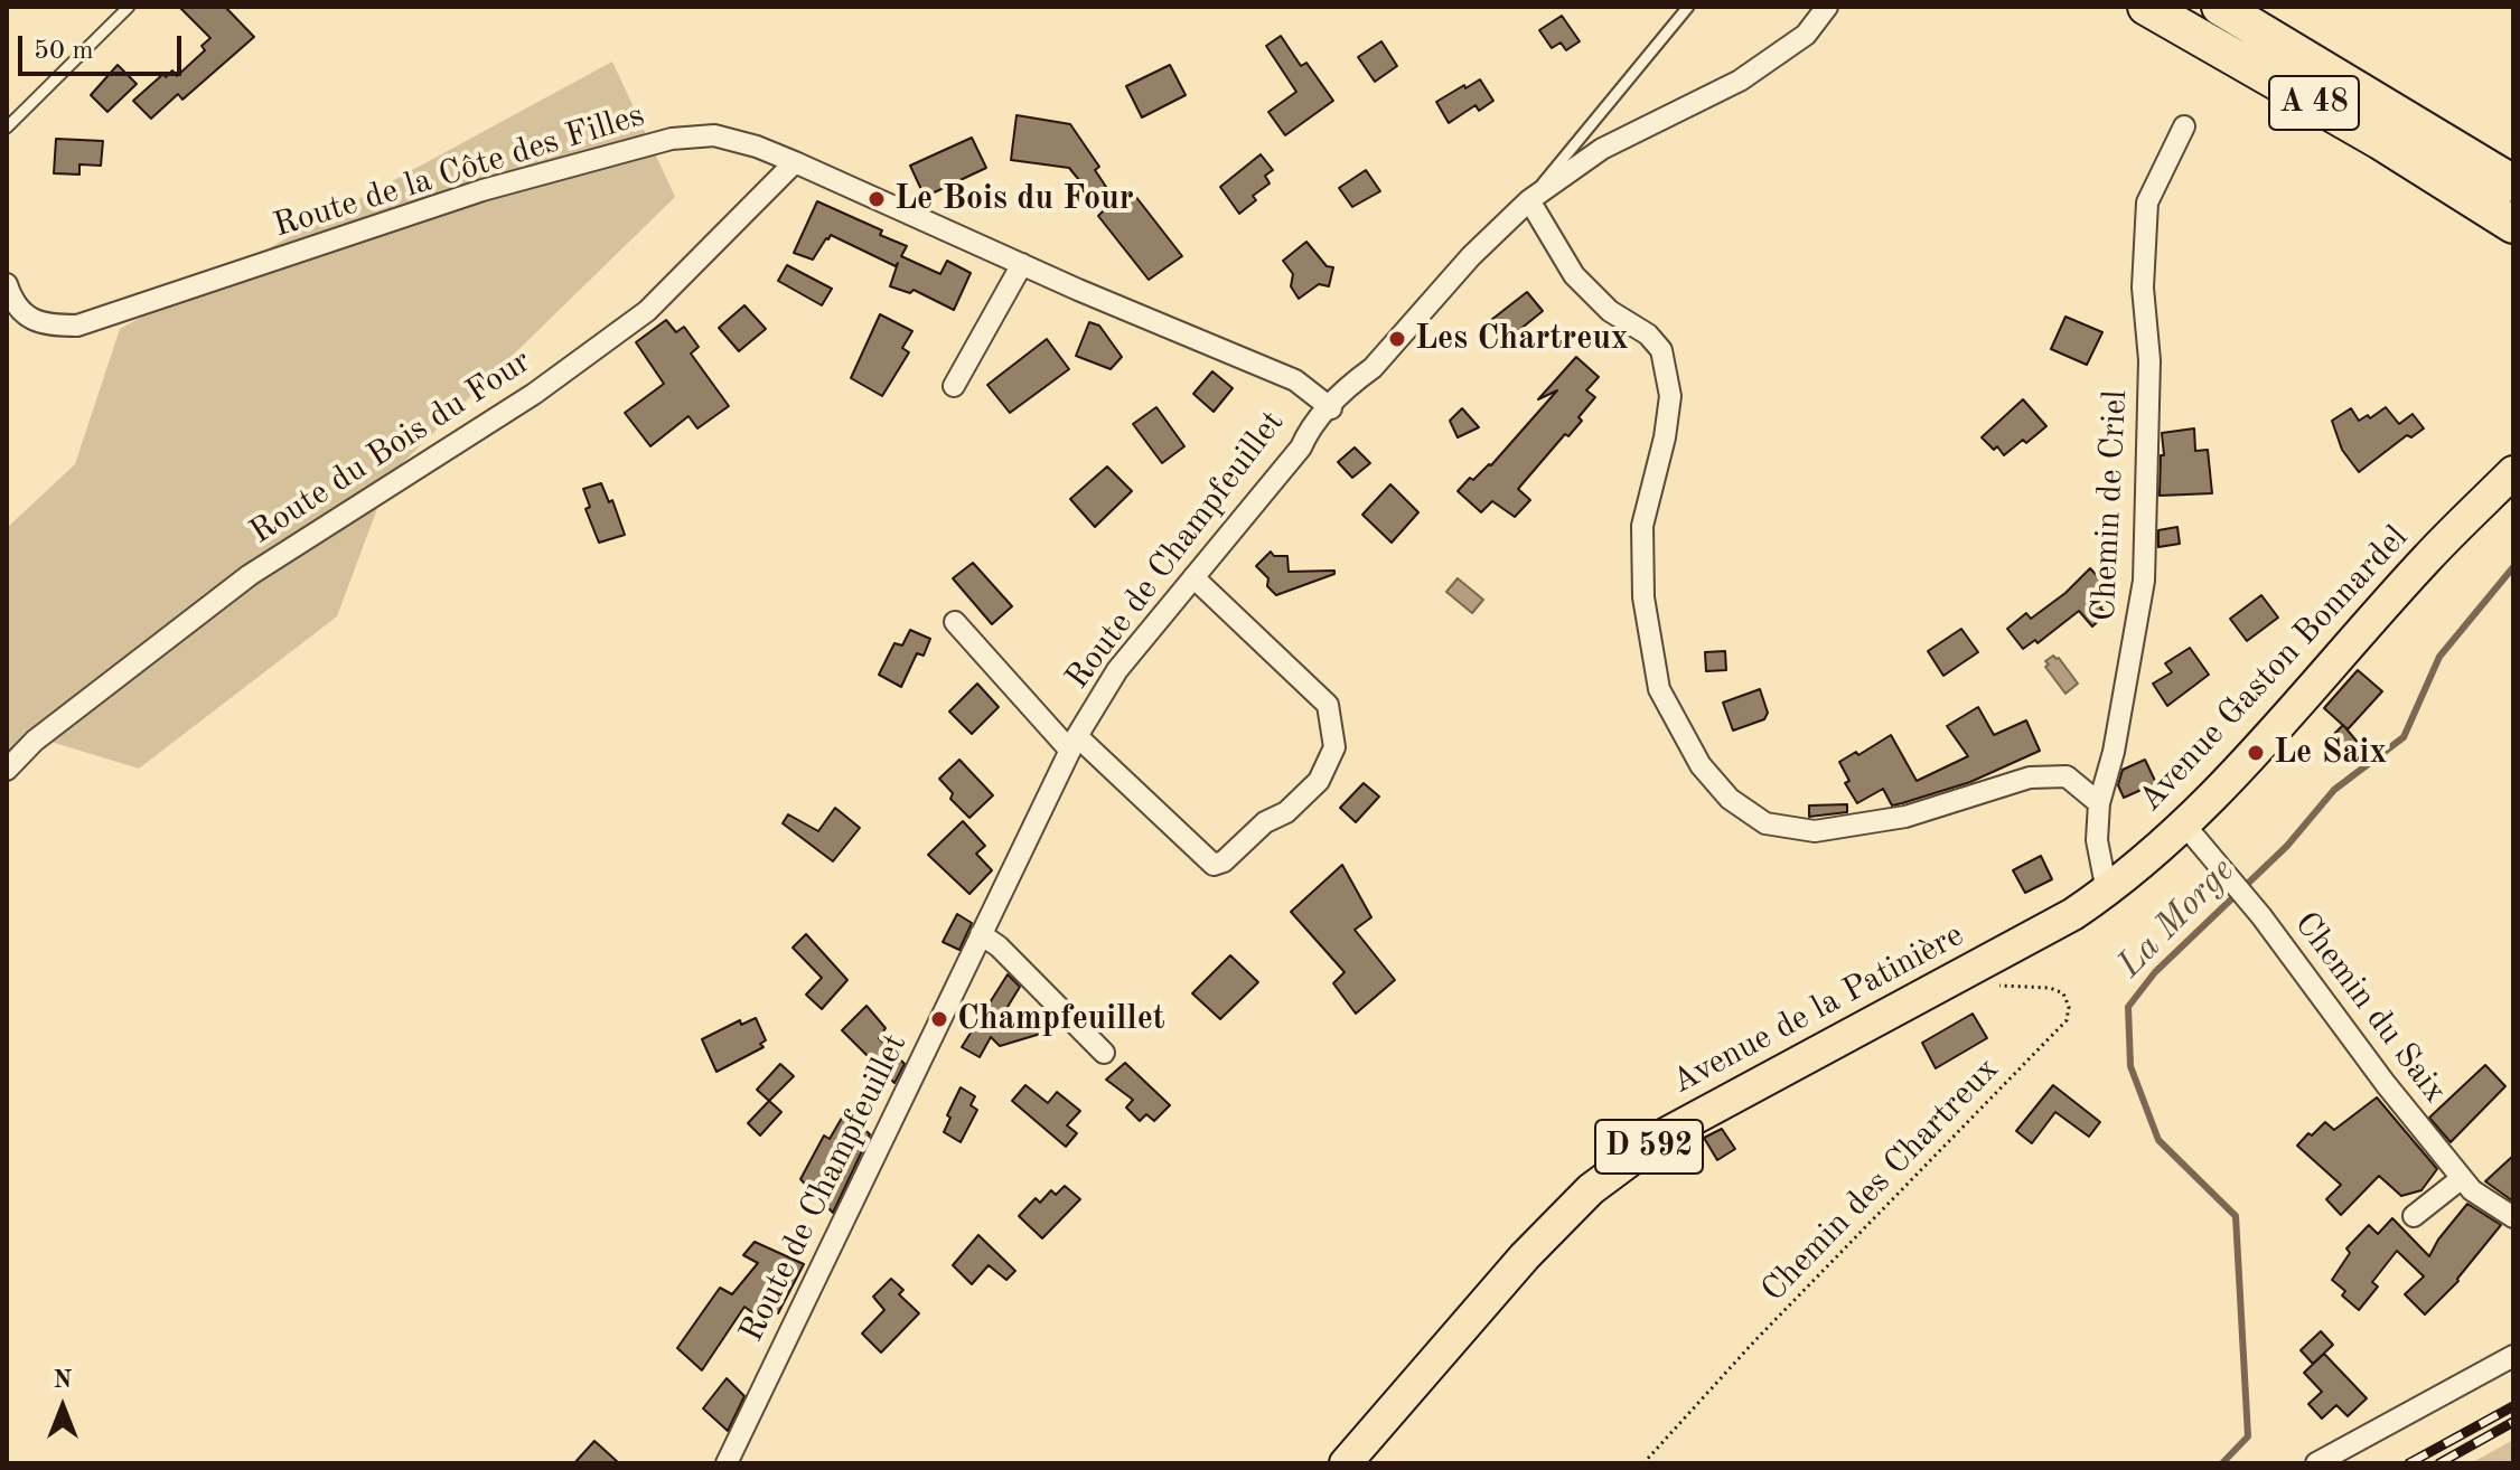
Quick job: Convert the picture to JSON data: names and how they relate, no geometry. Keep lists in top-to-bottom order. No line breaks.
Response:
{"streets":{"highway":["A 48"],"main road":["Avenue Gaston Bonnardel","Avenue de la Patinière","D 592"],"street":["Route de la Côte des Filles","Route du Bois du Four","Chemin de Criel","Route de Champfeuillet","Chemin du Saix"],"path":["Chemin des Chartreux"]},"crossings":[["Route de la Côte des Filles","Route du Bois du Four"],["Route de la Côte des Filles","Route de Champfeuillet"],["Chemin de Criel","Avenue Gaston Bonnardel"],["Avenue Gaston Bonnardel","Chemin du Saix"],["Avenue Gaston Bonnardel","Avenue de la Patinière"],["Avenue de la Patinière","Chemin des Chartreux"]],"water":["La Morge"],"places":["Le Bois du Four","Les Chartreux","Le Saix","Champfeuillet"],"scale_bar":"50 m","north":"top"}
